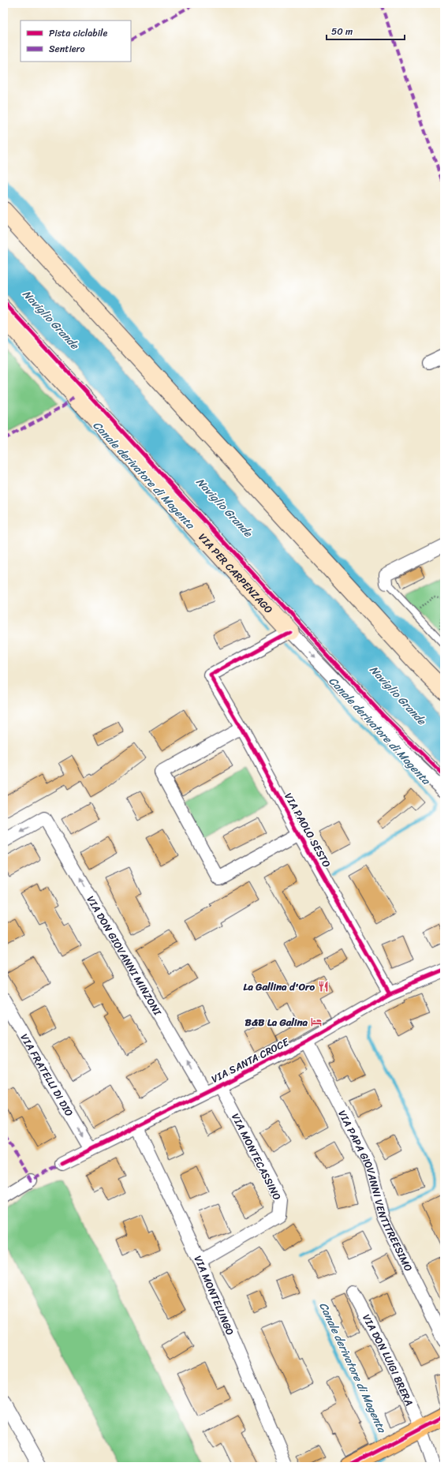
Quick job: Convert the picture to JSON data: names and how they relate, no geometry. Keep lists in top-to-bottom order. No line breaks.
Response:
{"streets":{"street":["VIA PER CARPENZAGO","VIA PAOLO SESTO","VIA DON GIOVANNI MINZONI","VIA SANTA CROCE","VIA FRATELLI DI DIO","VIA MONTECASSINO","VIA PAPA GIOVANNI VENTITREESIMO","VIA MONTELUNGO","VIA DON LUIGI BRERA"]},"crossings":[["VIA PER CARPENZAGO","VIA PAOLO SESTO"],["VIA PAOLO SESTO","VIA SANTA CROCE"],["VIA DON GIOVANNI MINZONI","VIA SANTA CROCE"],["VIA SANTA CROCE","VIA FRATELLI DI DIO"],["VIA SANTA CROCE","VIA MONTECASSINO"],["VIA SANTA CROCE","VIA PAPA GIOVANNI VENTITREESIMO"],["VIA SANTA CROCE","VIA MONTELUNGO"],["VIA MONTECASSINO","VIA MONTELUNGO"]],"one_way":["VIA DON GIOVANNI MINZONI","VIA FRATELLI DI DIO"],"water":["Naviglio Grande","Canale derivatore di Magenta"],"places":{"restaurant":["La Gallina d'Oro"],"hotel":["B&B La Galina"]},"legend":["Pista ciclabile","Sentiero"],"scale_bar":"50 m"}
